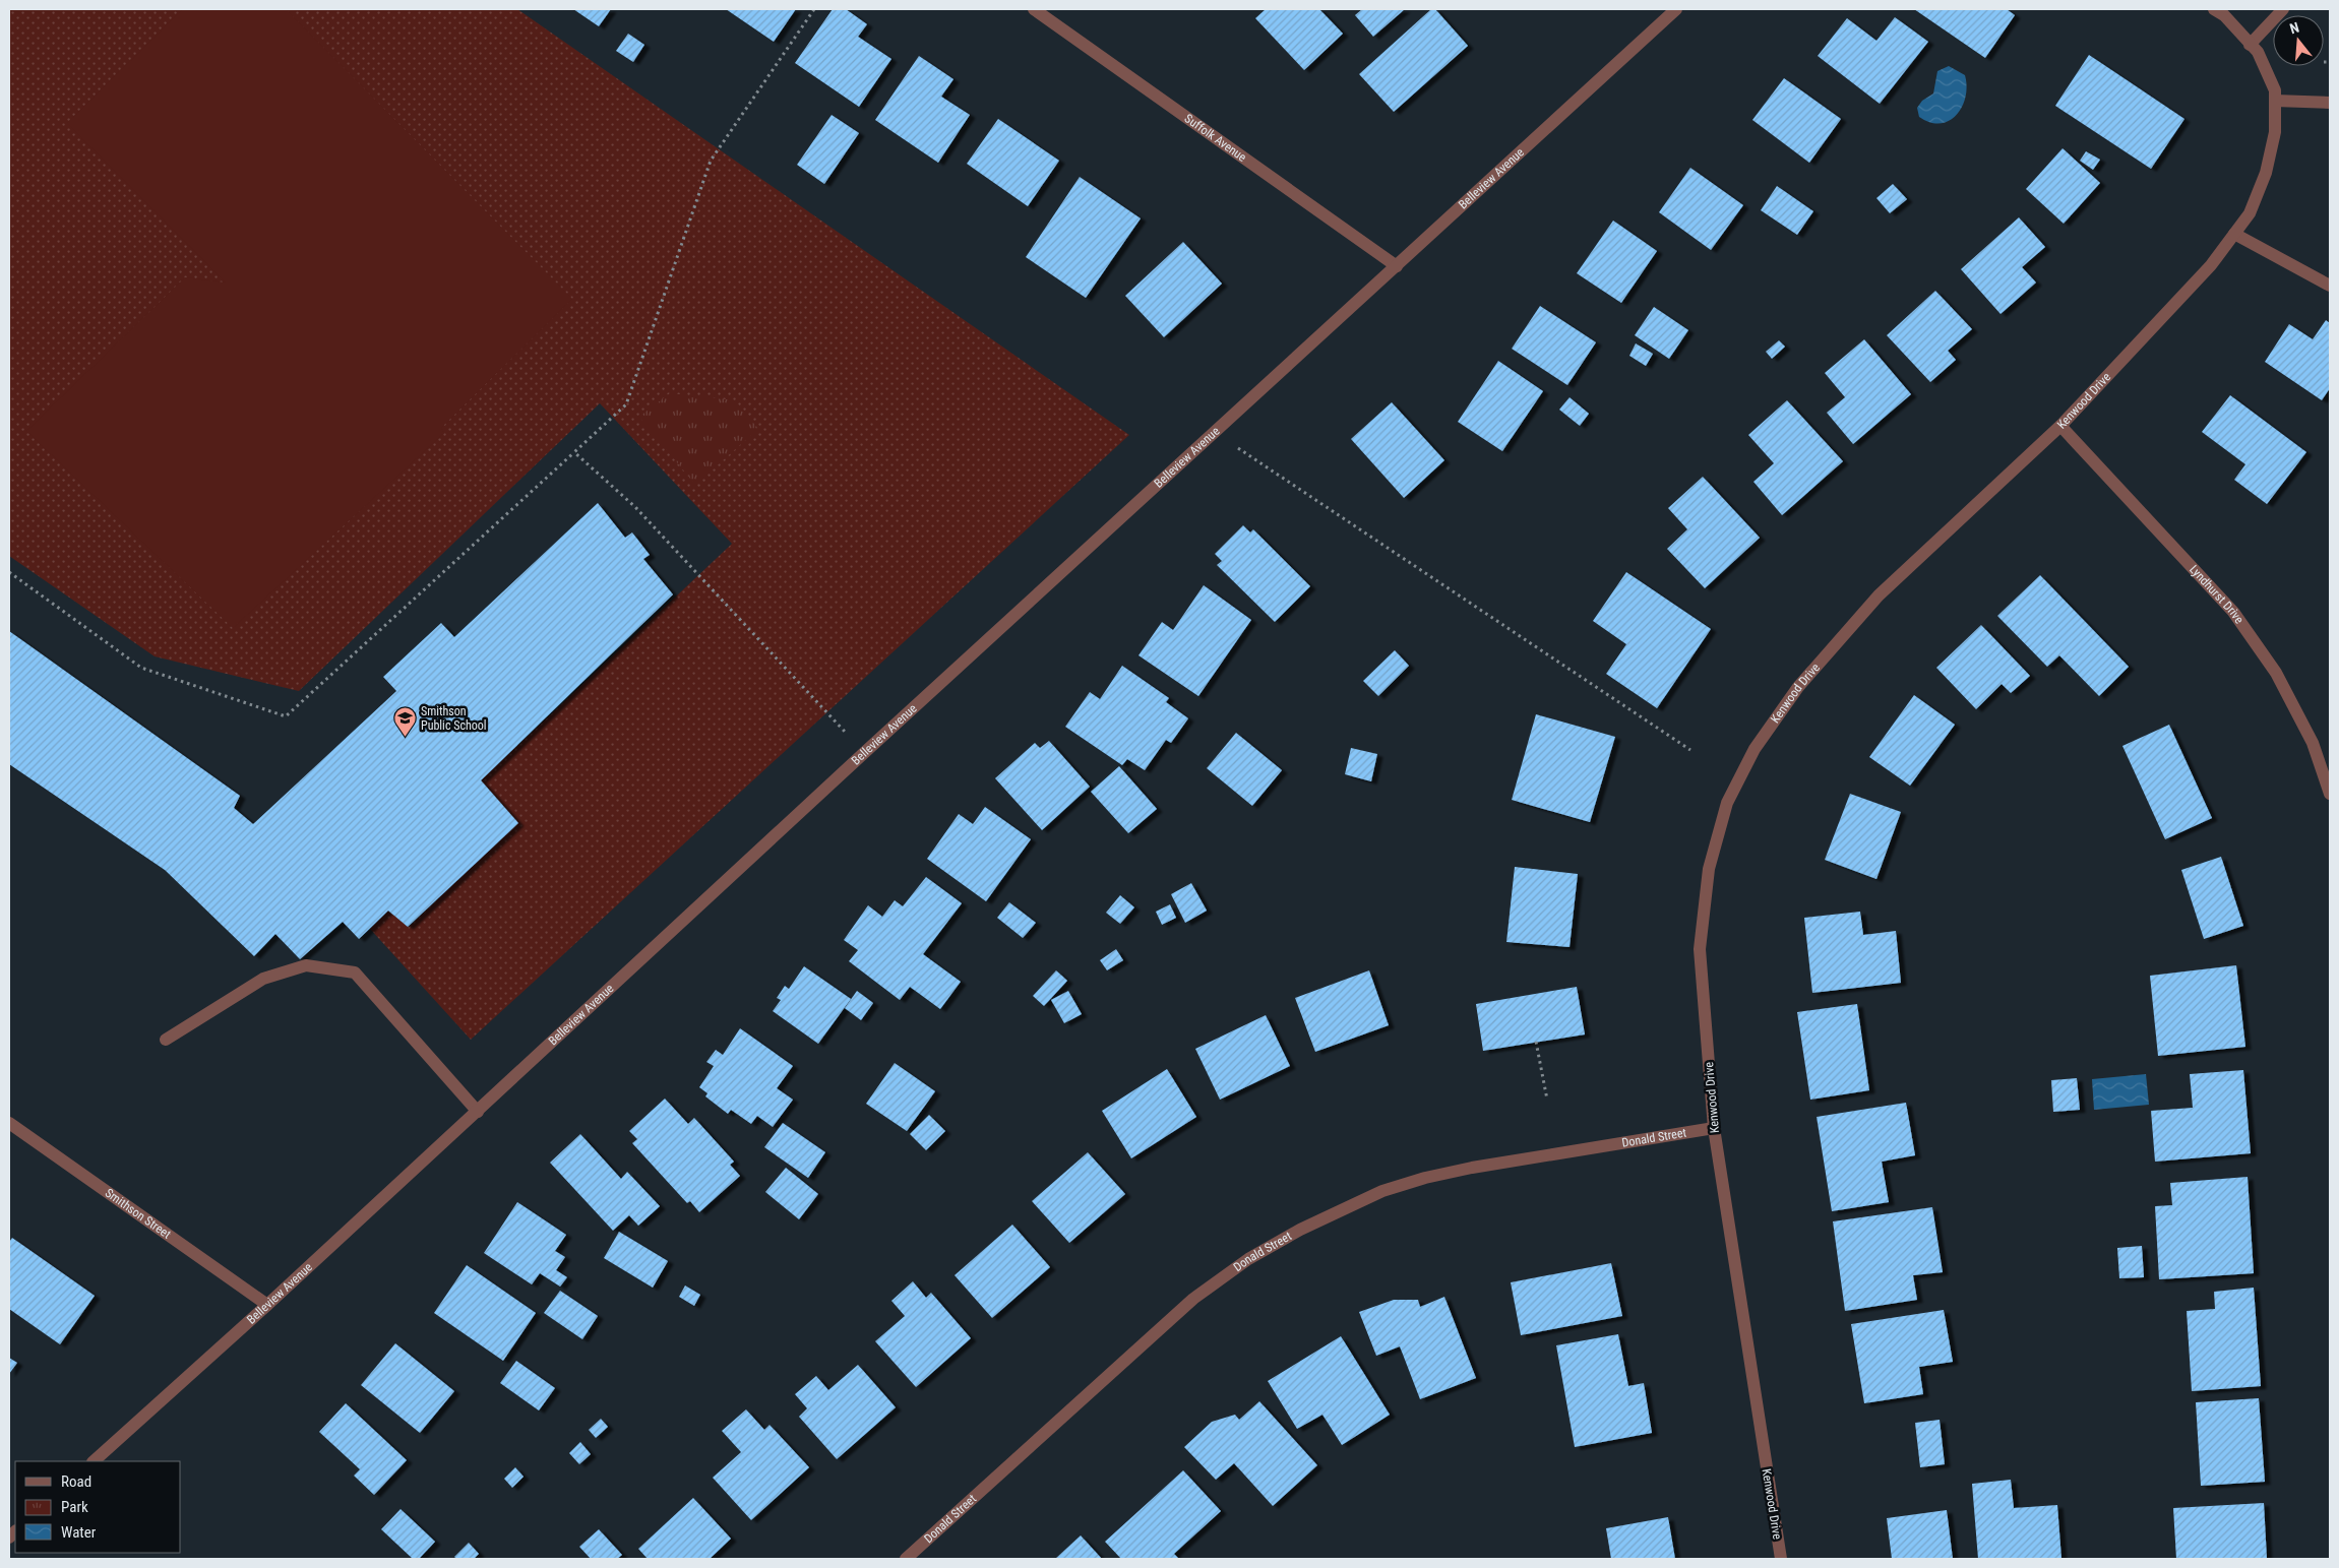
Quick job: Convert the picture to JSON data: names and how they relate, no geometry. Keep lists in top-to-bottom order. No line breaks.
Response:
{"streets":{"street":["Suffolk Avenue","Belleview Avenue","Kenwood Drive","Lyndhurst Drive","Donald Street","Smithson Street"]},"crossings":[["Suffolk Avenue","Belleview Avenue"],["Belleview Avenue","Smithson Street"],["Kenwood Drive","Lyndhurst Drive"],["Kenwood Drive","Donald Street"]],"places":{"school or university":["Smithson Public School"]},"legend":["Road","Park","Water"],"north":"top"}
